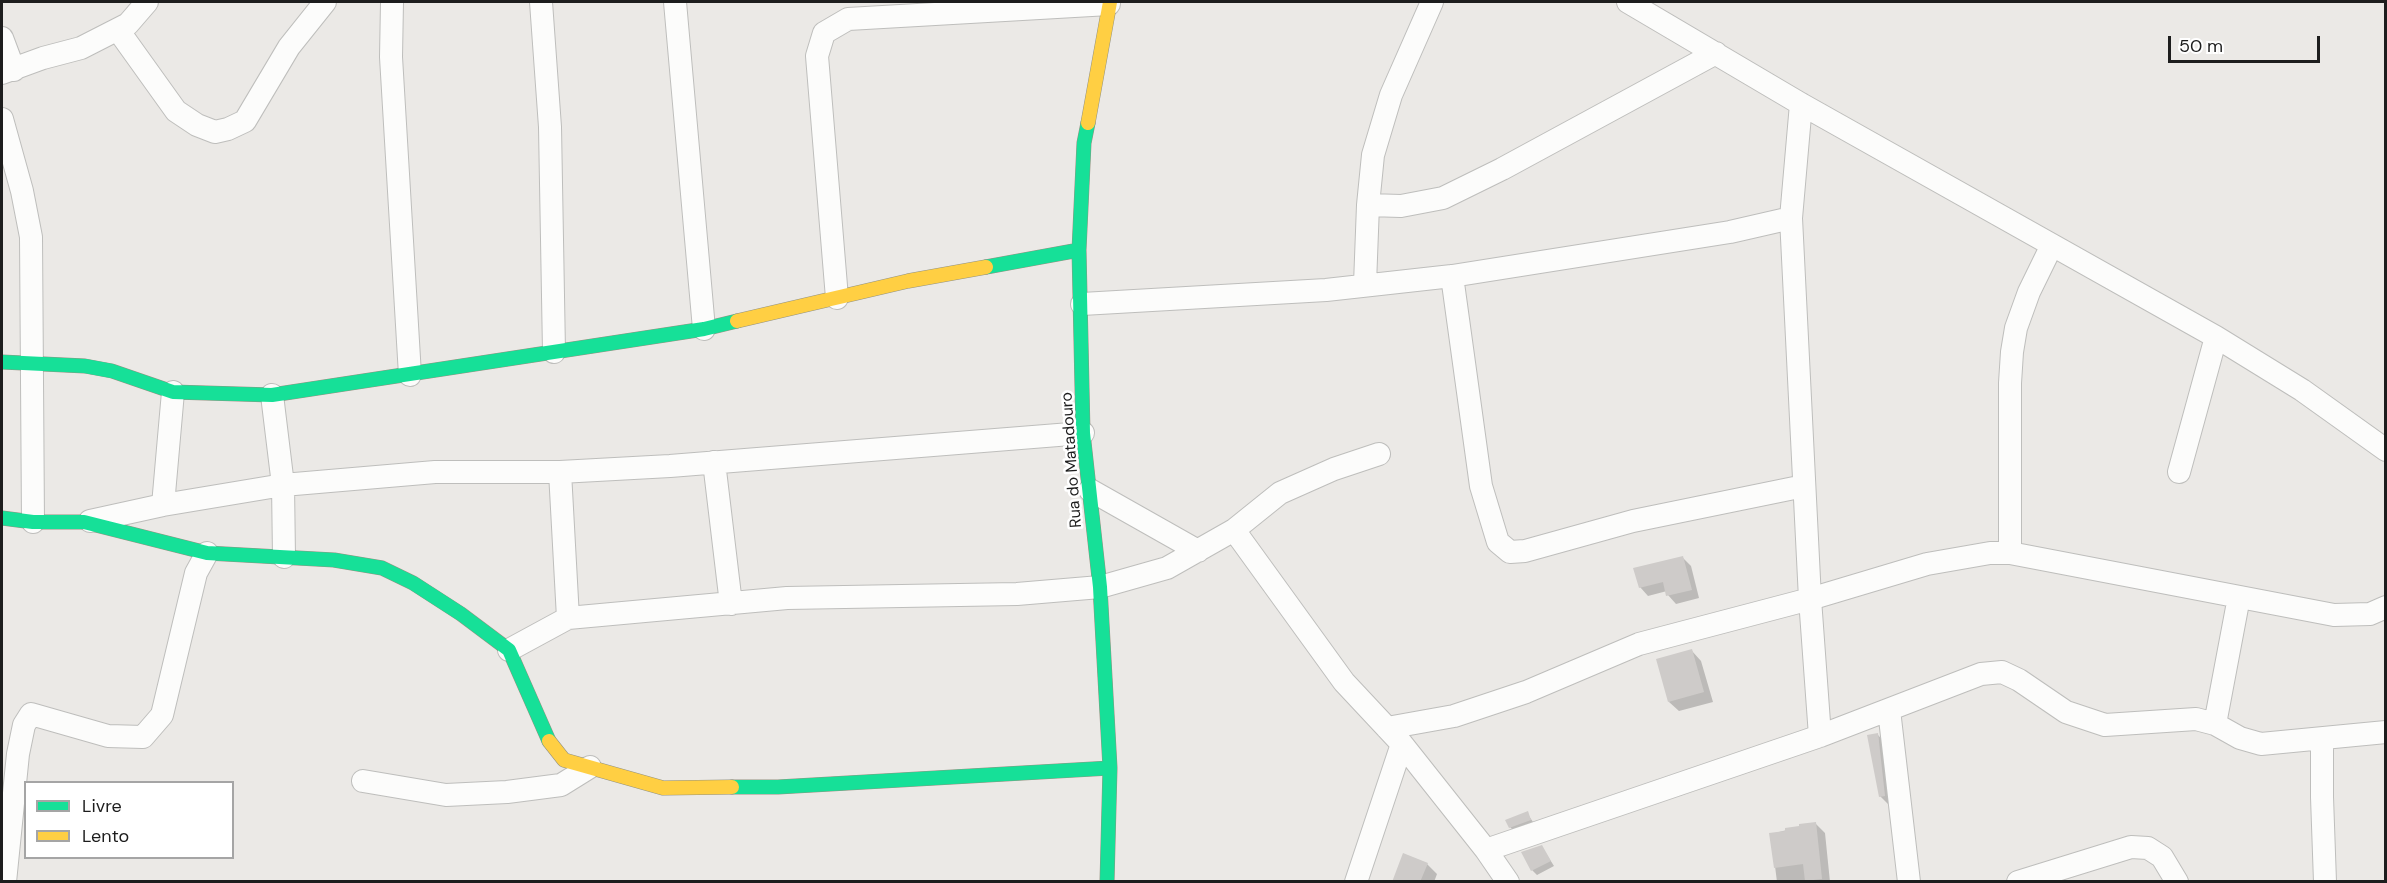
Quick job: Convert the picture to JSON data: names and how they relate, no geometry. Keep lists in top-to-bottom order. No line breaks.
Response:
{"streets":{"street":["Rua do Matadouro"]},"legend":["Livre","Lento"],"scale_bar":"50 m"}
